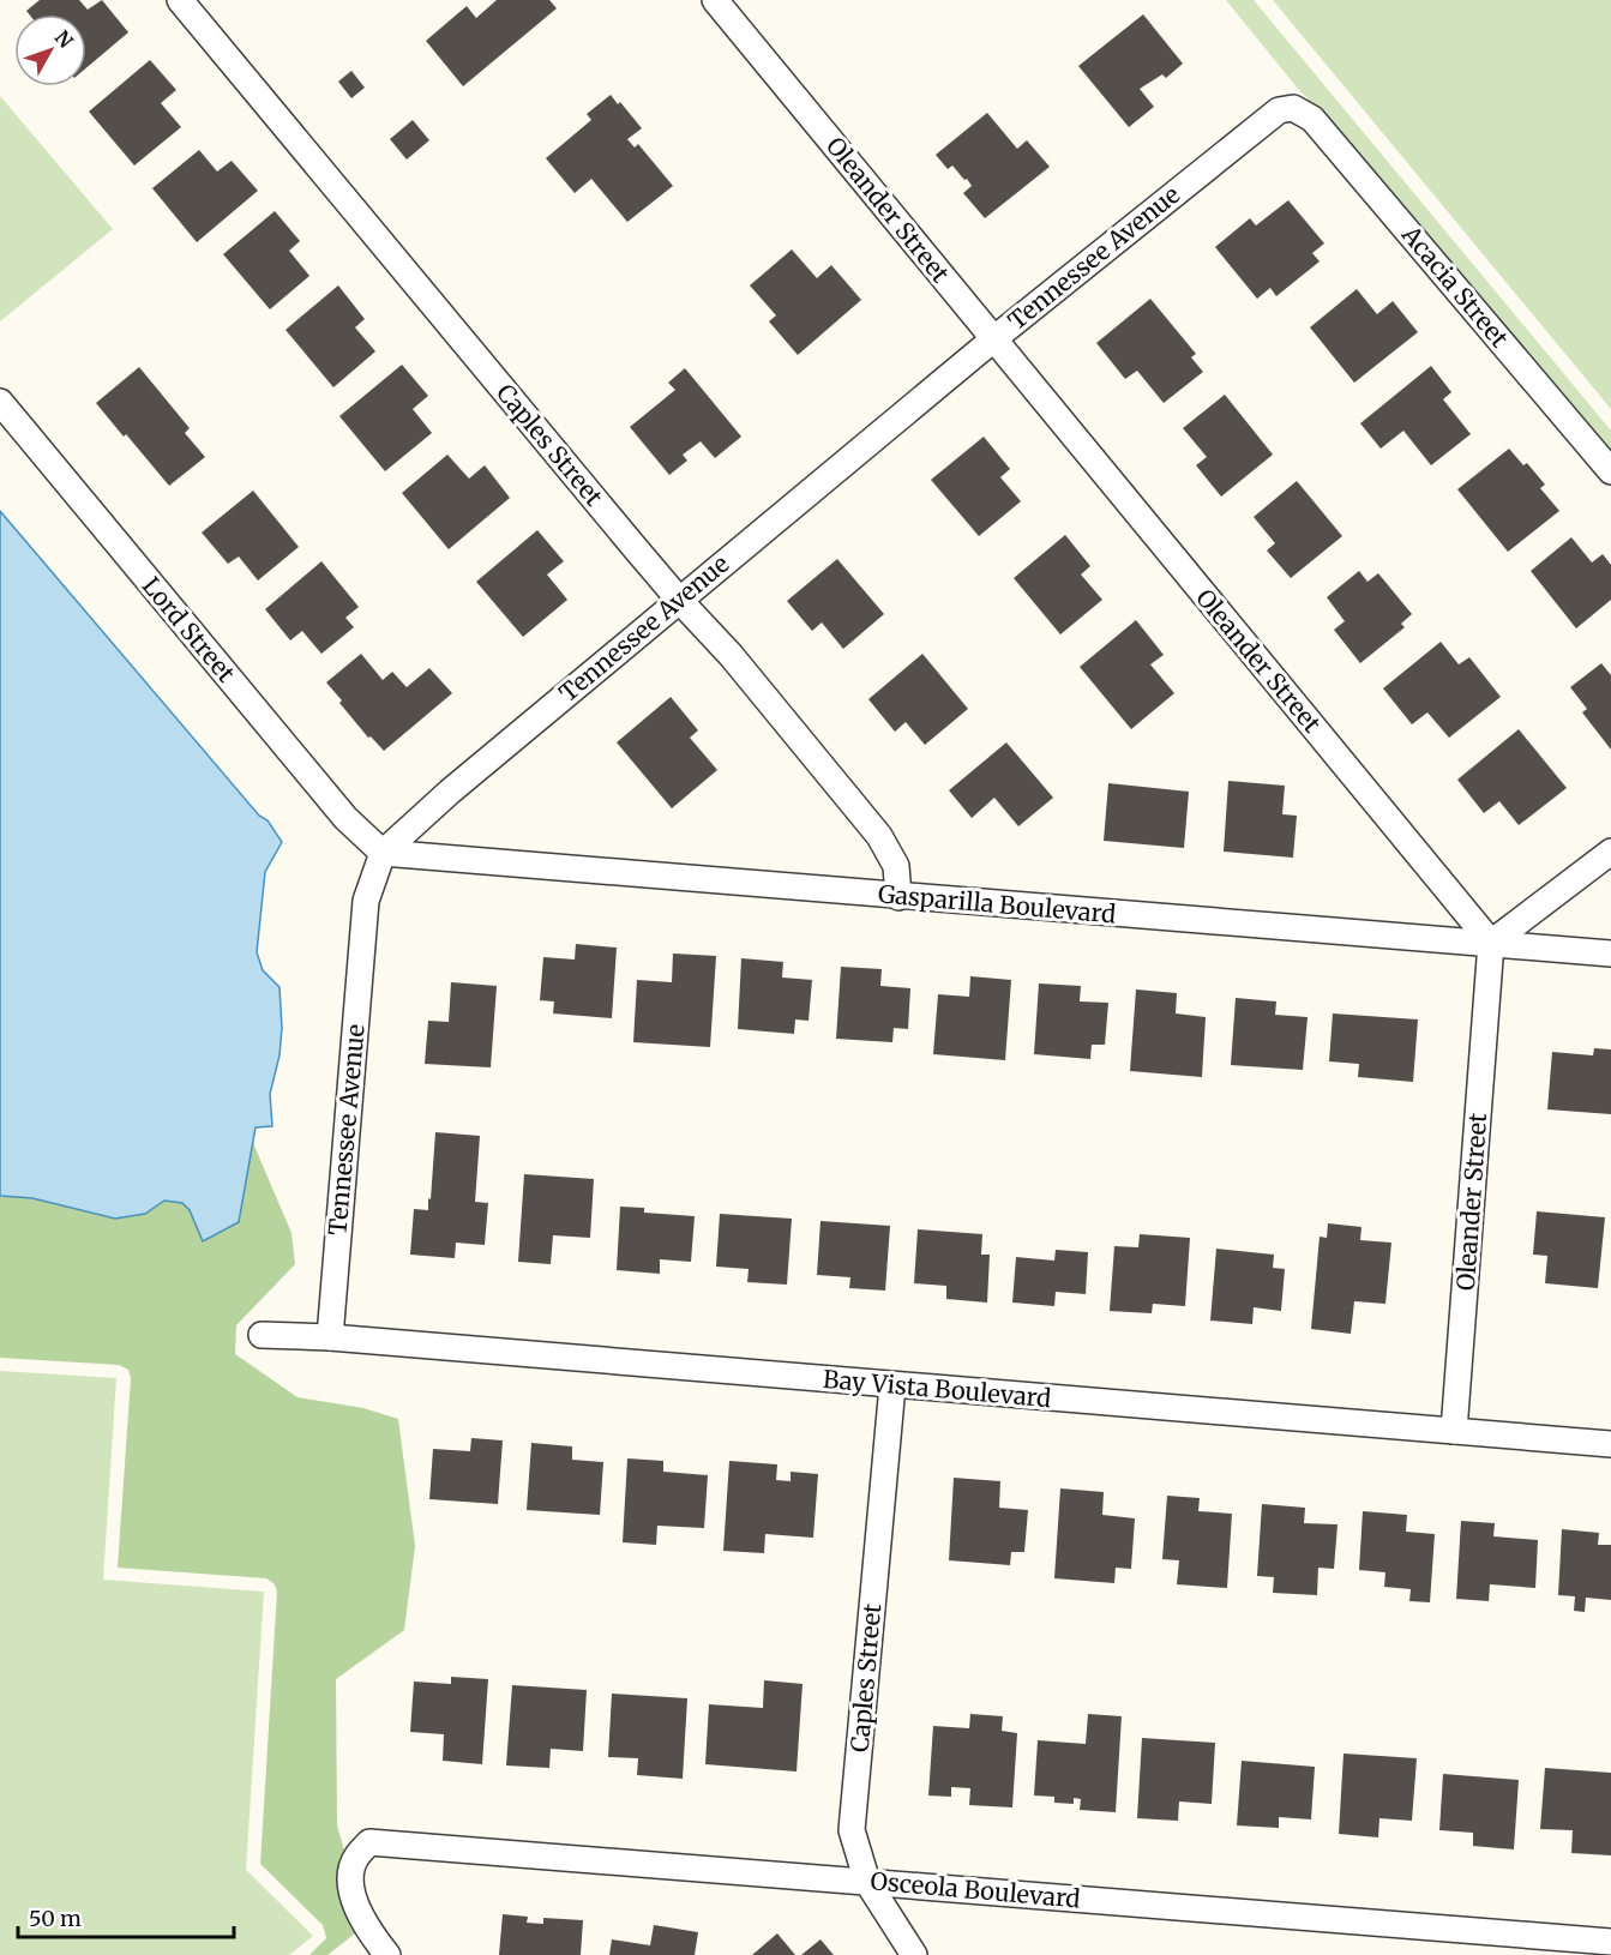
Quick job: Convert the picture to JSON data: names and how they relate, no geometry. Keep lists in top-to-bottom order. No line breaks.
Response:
{"streets":{"street":["Oleander Street","Tennessee Avenue","Acacia Street","Caples Street","Lord Street","Gasparilla Boulevard","Bay Vista Boulevard","Osceola Boulevard"]},"crossings":[["Oleander Street","Tennessee Avenue"],["Oleander Street","Gasparilla Boulevard"],["Oleander Street","Bay Vista Boulevard"],["Tennessee Avenue","Acacia Street"],["Tennessee Avenue","Caples Street"],["Tennessee Avenue","Lord Street"],["Tennessee Avenue","Gasparilla Boulevard"],["Tennessee Avenue","Bay Vista Boulevard"],["Caples Street","Gasparilla Boulevard"],["Caples Street","Bay Vista Boulevard"],["Caples Street","Osceola Boulevard"],["Lord Street","Gasparilla Boulevard"]],"scale_bar":"50 m","north":"top right"}
